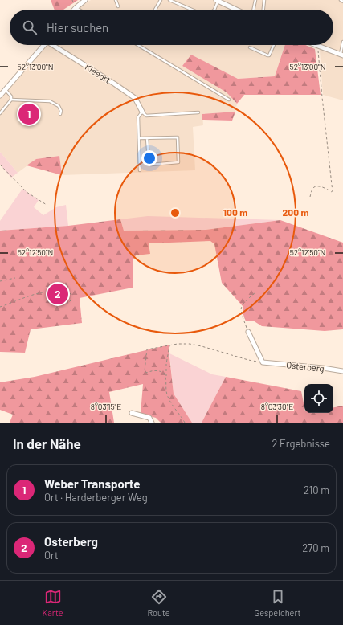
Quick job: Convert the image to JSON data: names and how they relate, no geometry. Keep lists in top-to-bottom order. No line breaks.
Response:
{"streets":{"street":["Kleeort","Osterberg"]},"page":{"search":"Hier suchen","pins":["1","2"],"heading":["In der Nähe","2 Ergebnisse"],"list":[{"mark":"1","name":"Weber Transporte","note":"Ort · Harderberger Weg","value":"210 m"},{"mark":"2","name":"Osterberg","note":"Ort","value":"270 m"}],"nav":["Karte","Route","Gespeichert"]},"coordinates":["52°13'00\"N","52°12'50\"N","8°03'15\"E","8°03'30\"E"],"rings":["100 m","200 m"]}
